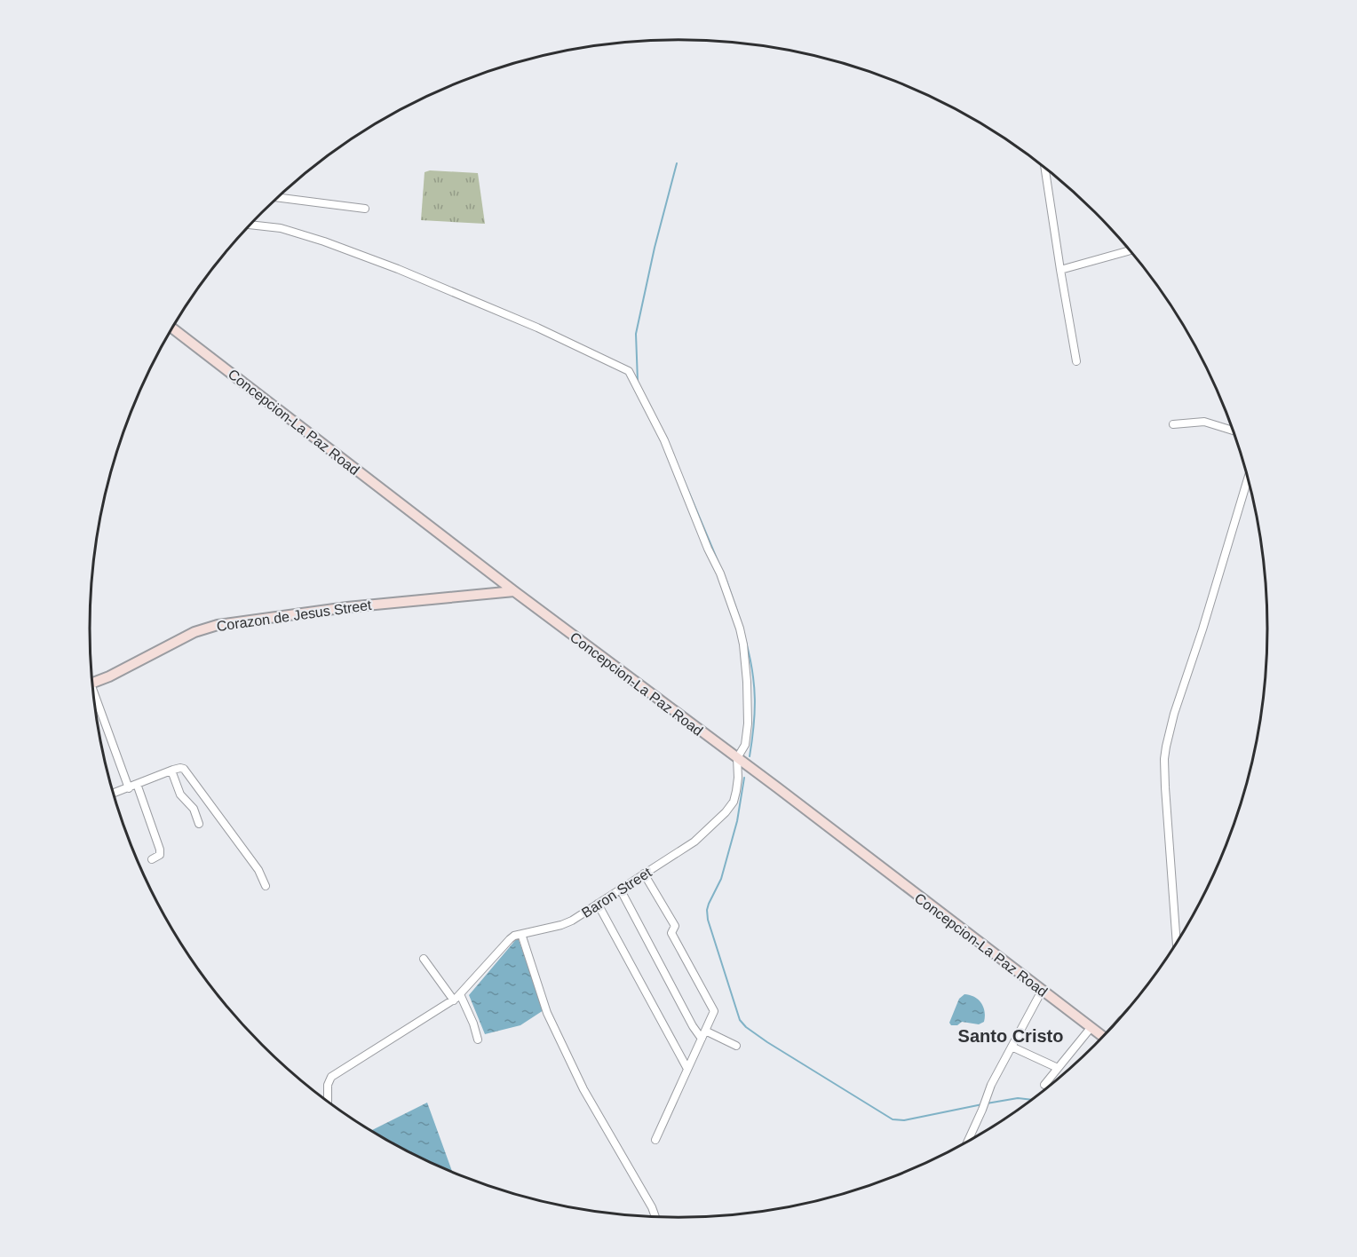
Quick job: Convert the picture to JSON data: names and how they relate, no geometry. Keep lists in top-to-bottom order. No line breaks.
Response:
{"streets":{"main road":["Concepcion-La Paz Road","Corazon de Jesus Street"],"street":["Baron Street"]},"crossings":[["Concepcion-La Paz Road","Corazon de Jesus Street"],["Concepcion-La Paz Road","Baron Street"]],"districts":["Santo Cristo"]}
